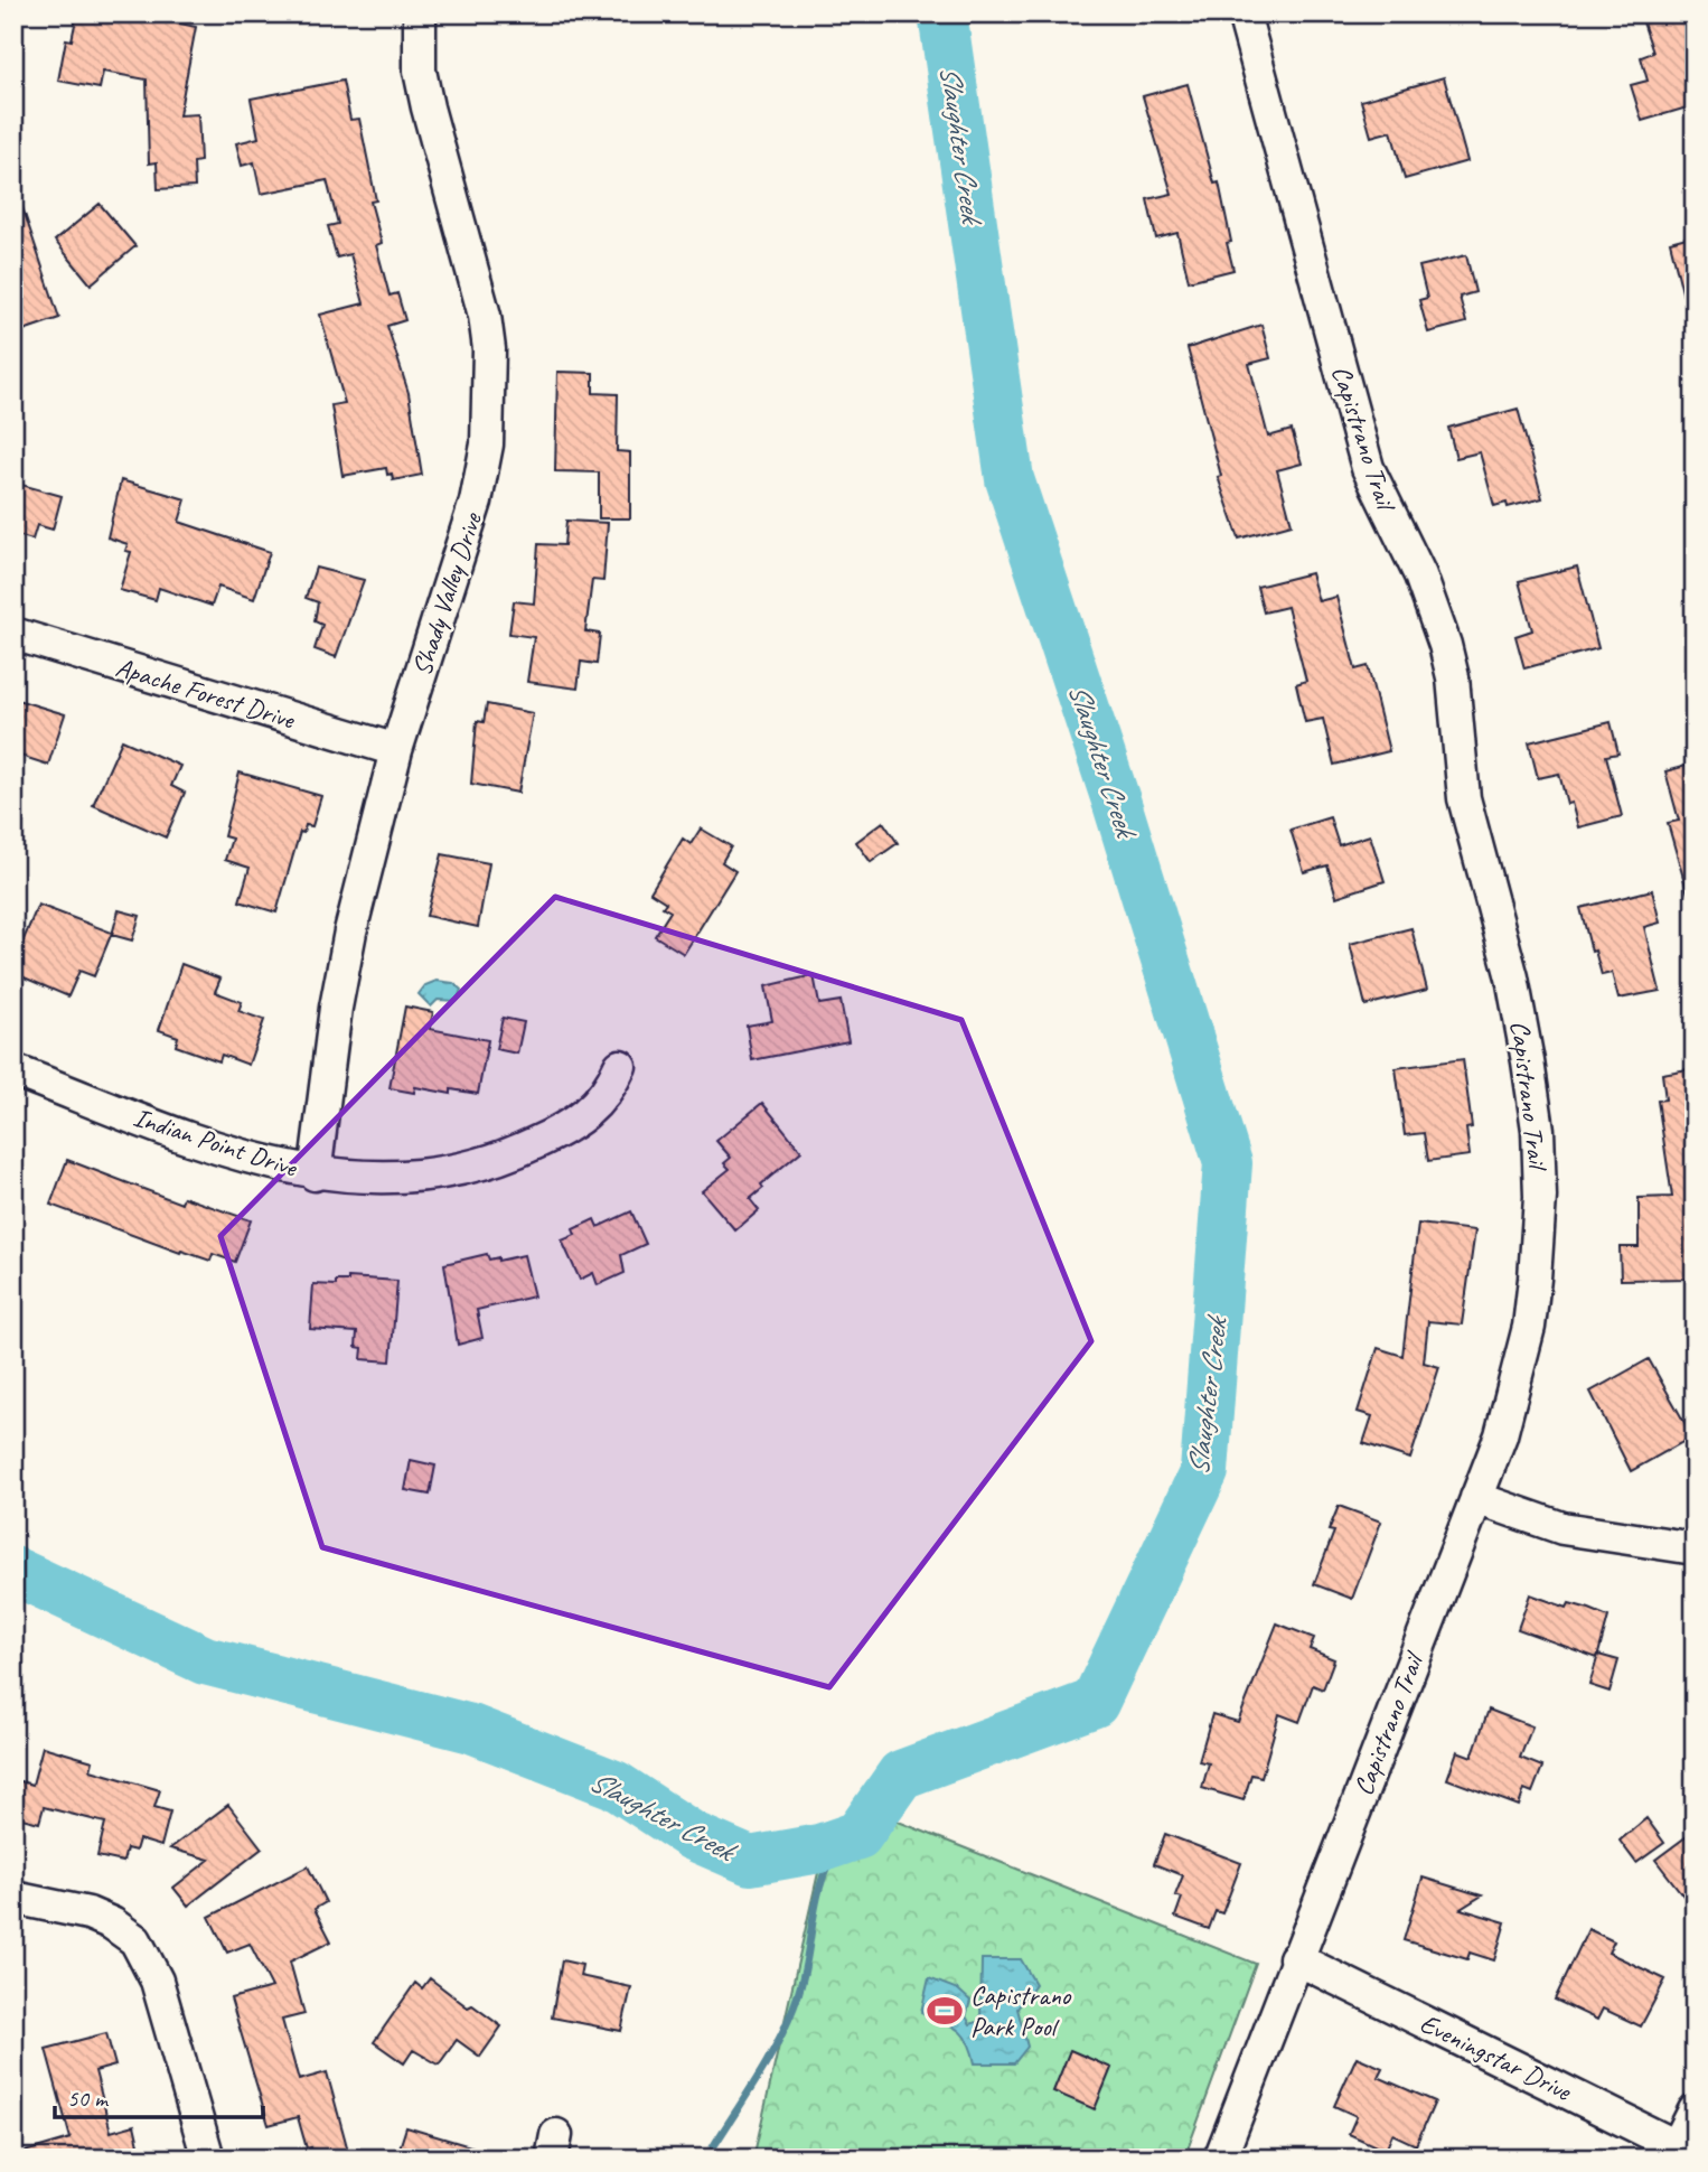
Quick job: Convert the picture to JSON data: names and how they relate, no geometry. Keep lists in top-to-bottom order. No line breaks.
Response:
{"streets":{"street":["Capistrano Trail","Shady Valley Drive","Apache Forest Drive","Indian Point Drive","Eveningstar Drive"]},"crossings":[["Capistrano Trail","Eveningstar Drive"],["Shady Valley Drive","Apache Forest Drive"],["Shady Valley Drive","Indian Point Drive"]],"water":["Slaughter Creek"],"places":{"sports":["Capistrano Park Pool"]},"scale_bar":"50 m"}
